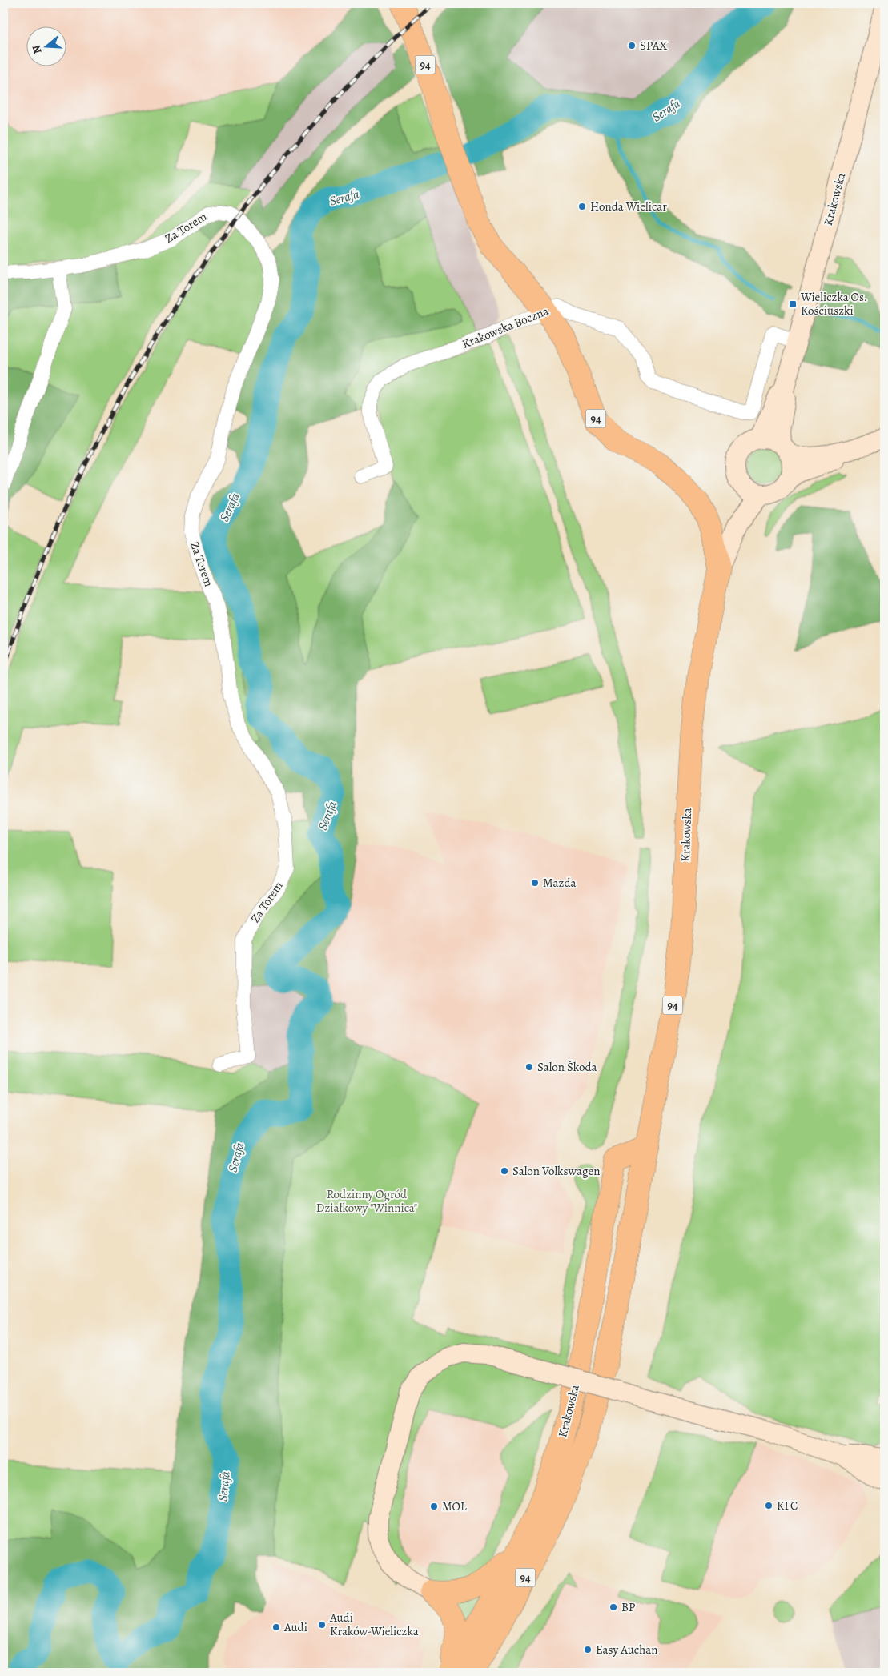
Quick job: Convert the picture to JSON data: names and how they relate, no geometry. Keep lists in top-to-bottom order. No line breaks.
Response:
{"streets":{"main road":["94","Krakowska"],"street":["Za Torem","Krakowska Boczna"]},"crossings":[["94","Krakowska"],["94","Krakowska Boczna"],["Krakowska","Krakowska Boczna"]],"water":["Serafa"],"parks":["Rodzinny Ogród Działkowy \"Winnica\""],"places":{"other":["SPAX","Honda Wielicar","Mazda","Salon Škoda","Salon Volkswagen","KFC","MOL","BP","Audi Kraków-Wieliczka","Audi","Easy Auchan"],"transit":["Wieliczka Os. Kościuszki"]},"north":"left"}
